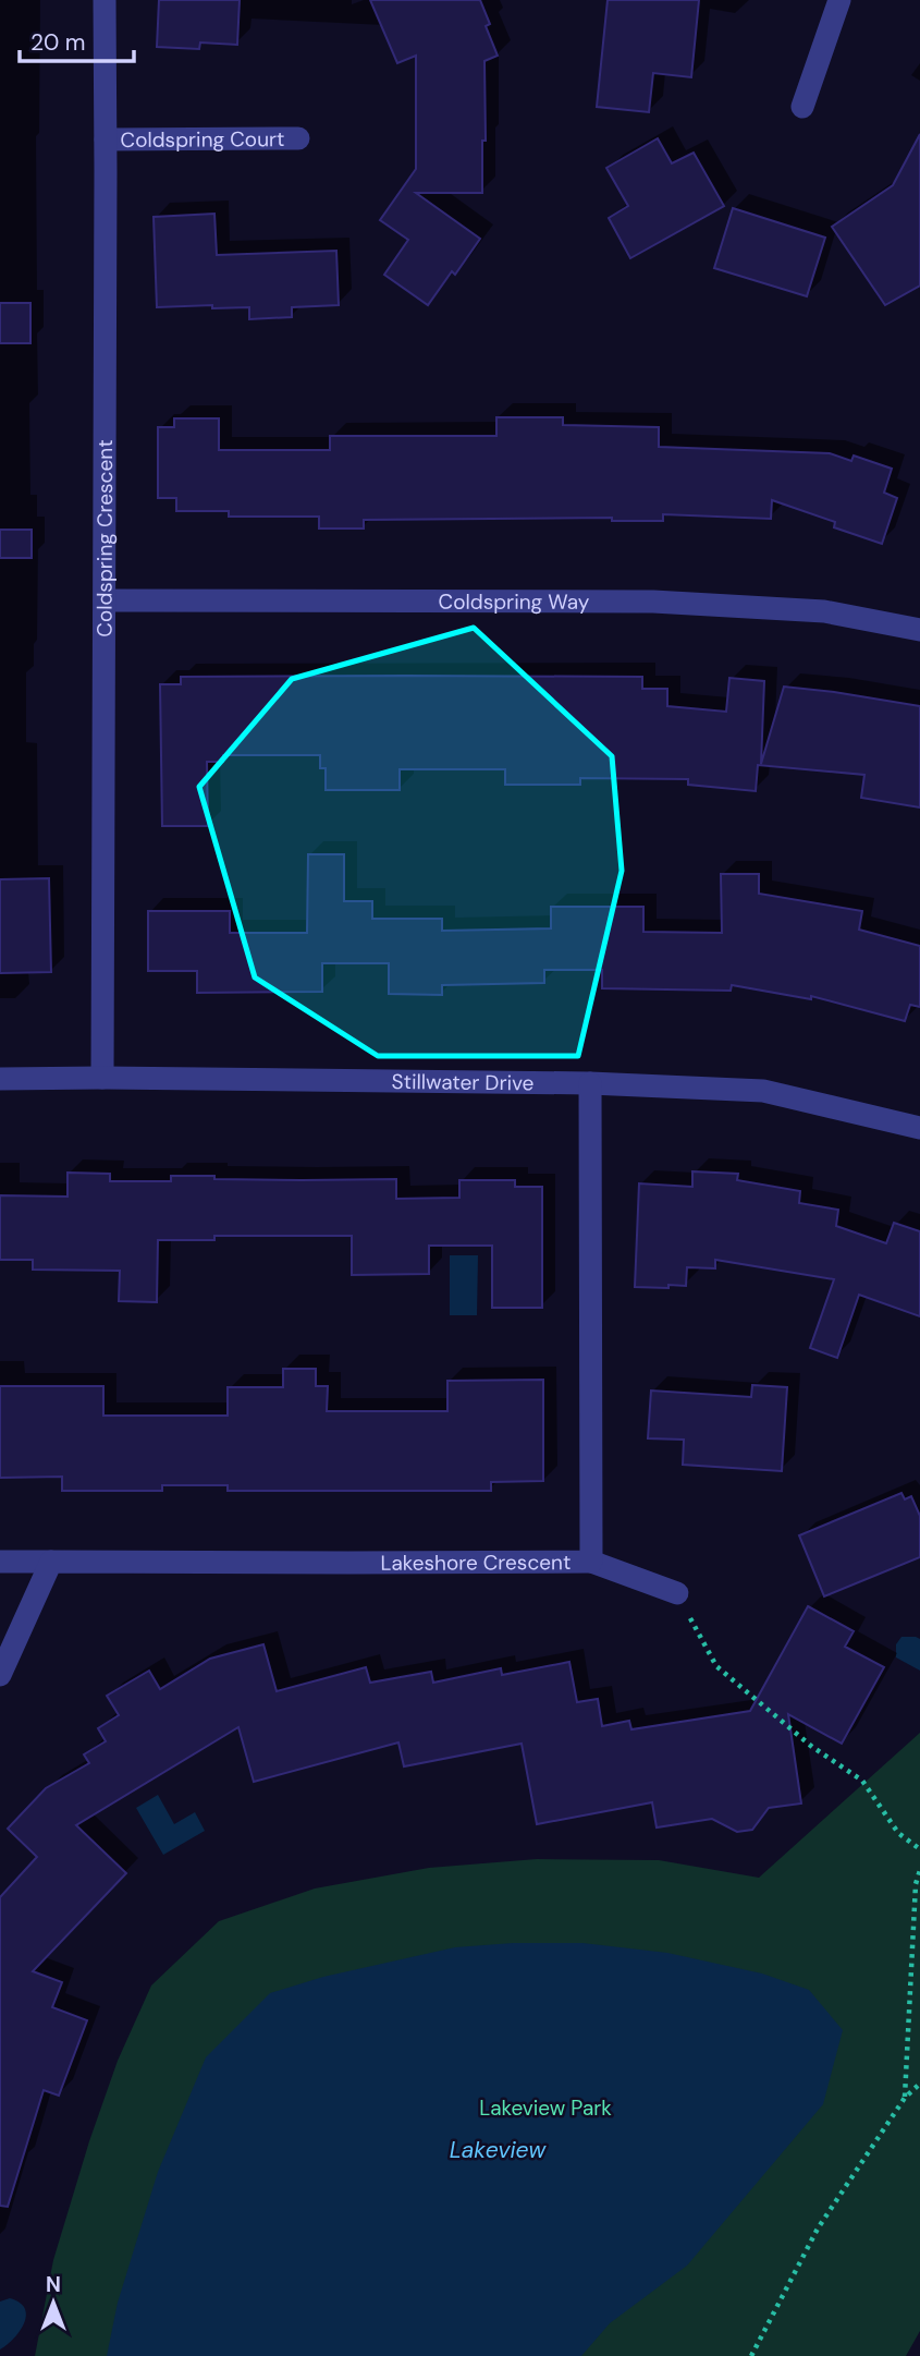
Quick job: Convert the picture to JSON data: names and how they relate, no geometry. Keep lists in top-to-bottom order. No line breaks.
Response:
{"streets":{"street":["Coldspring Court","Coldspring Crescent","Coldspring Way","Stillwater Drive","Lakeshore Crescent"]},"crossings":[["Coldspring Court","Coldspring Crescent"],["Coldspring Crescent","Coldspring Way"],["Coldspring Crescent","Stillwater Drive"],["Stillwater Drive","Lakeshore Crescent"]],"water":["Lakeview"],"parks":["Lakeview Park"],"scale_bar":"20 m","north":"top"}
